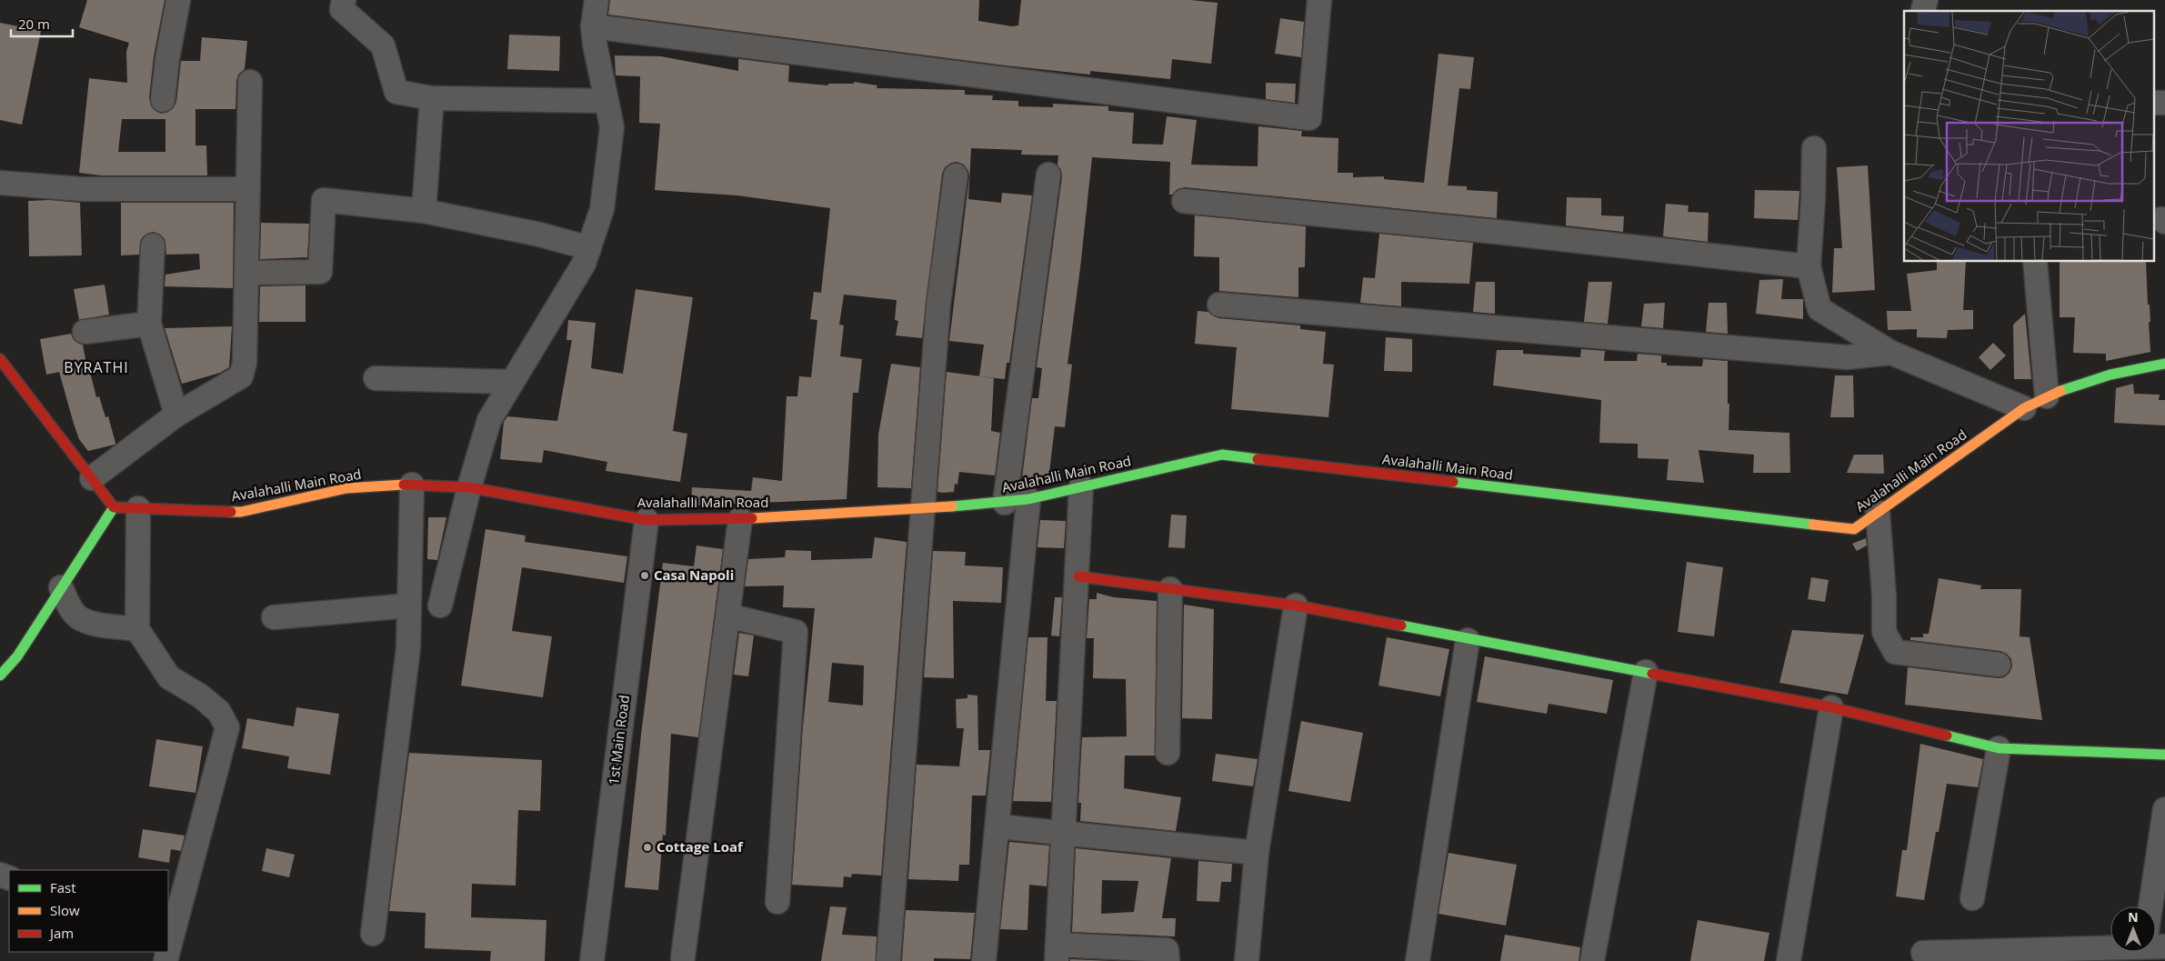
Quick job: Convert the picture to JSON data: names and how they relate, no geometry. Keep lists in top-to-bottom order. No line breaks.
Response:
{"streets":{"main road":["Avalahalli Main Road"],"street":["1st Main Road"]},"crossings":[["Avalahalli Main Road","1st Main Road"]],"districts":["BYRATHI"],"places":["Casa Napoli","Cottage Loaf"],"legend":["Fast","Slow","Jam"],"scale_bar":"20 m","north":"top"}
